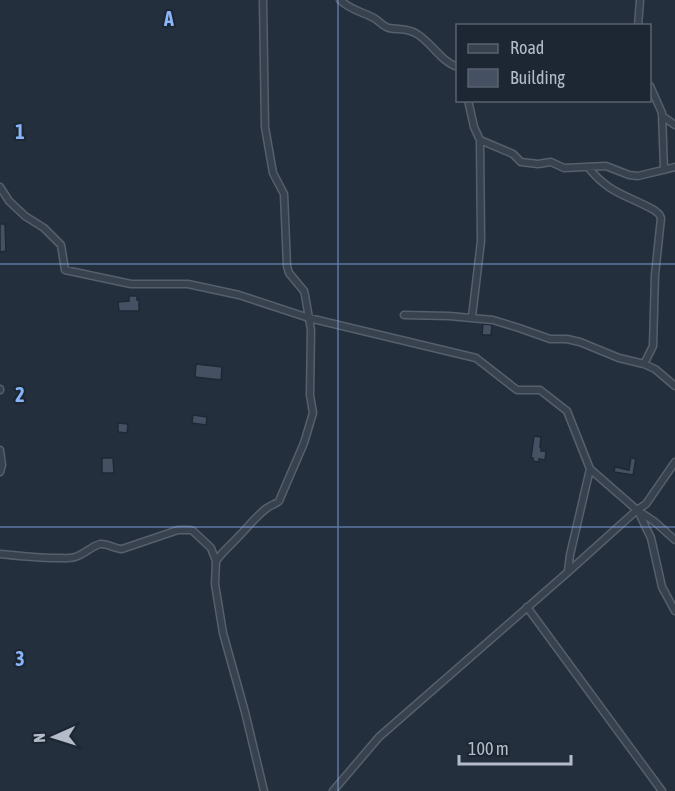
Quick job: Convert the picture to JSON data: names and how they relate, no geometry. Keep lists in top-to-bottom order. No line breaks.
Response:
{"legend":["Road","Building"],"scale_bar":"100 m","north":"left","grid":{"columns":["A"],"rows":["1","2","3"]}}
